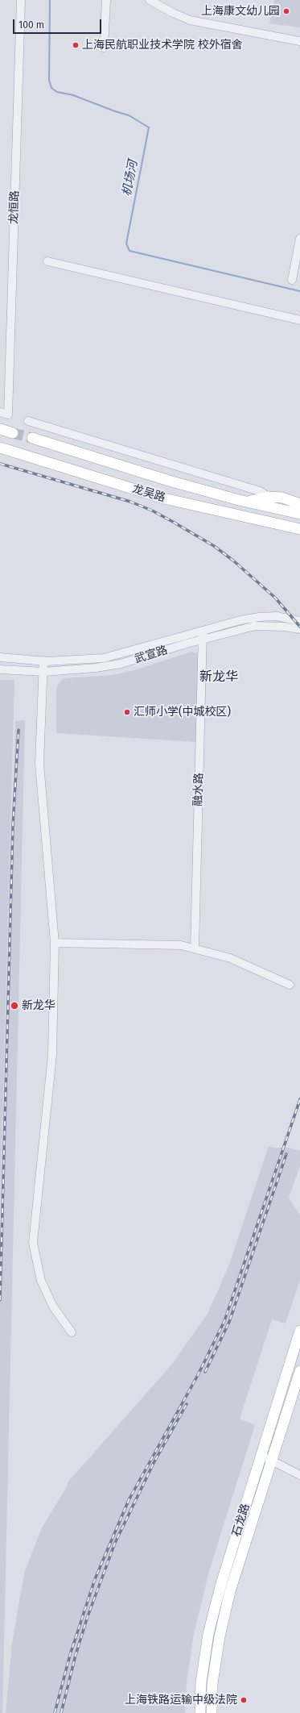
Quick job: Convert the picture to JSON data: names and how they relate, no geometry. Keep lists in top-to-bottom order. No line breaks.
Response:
{"streets":{"main road":["龙吴路","石龙路"],"street":["龙恒路","武宣路","融水路"]},"crossings":[["武宣路","融水路"]],"districts":["新龙华"],"water":["机场河"],"places":["上海康文幼儿园","上海民航职业技术学院 校外宿舍","汇师小学(中城校区)","新龙华","上海铁路运输中级法院"],"scale_bar":"100 m"}
